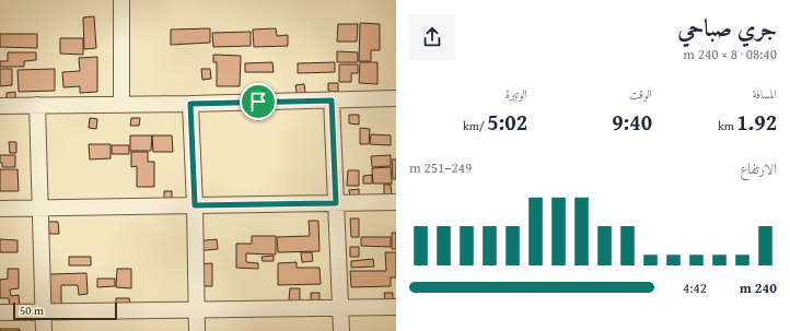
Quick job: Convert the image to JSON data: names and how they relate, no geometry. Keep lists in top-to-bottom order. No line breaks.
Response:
{"scale_bar":"50 m","page":{"heading":["جري صباحي","08:40 · 8 × 240 m"],"stats":[["المسافة","1.92 km"],["الوقت","9:40"],["الوتيرة","5:02 /km"]],"chart":["الارتفاع","249–251 m"],"list":[{"name":"240 m","note":"4:42"}],"scale":"50 m"}}
